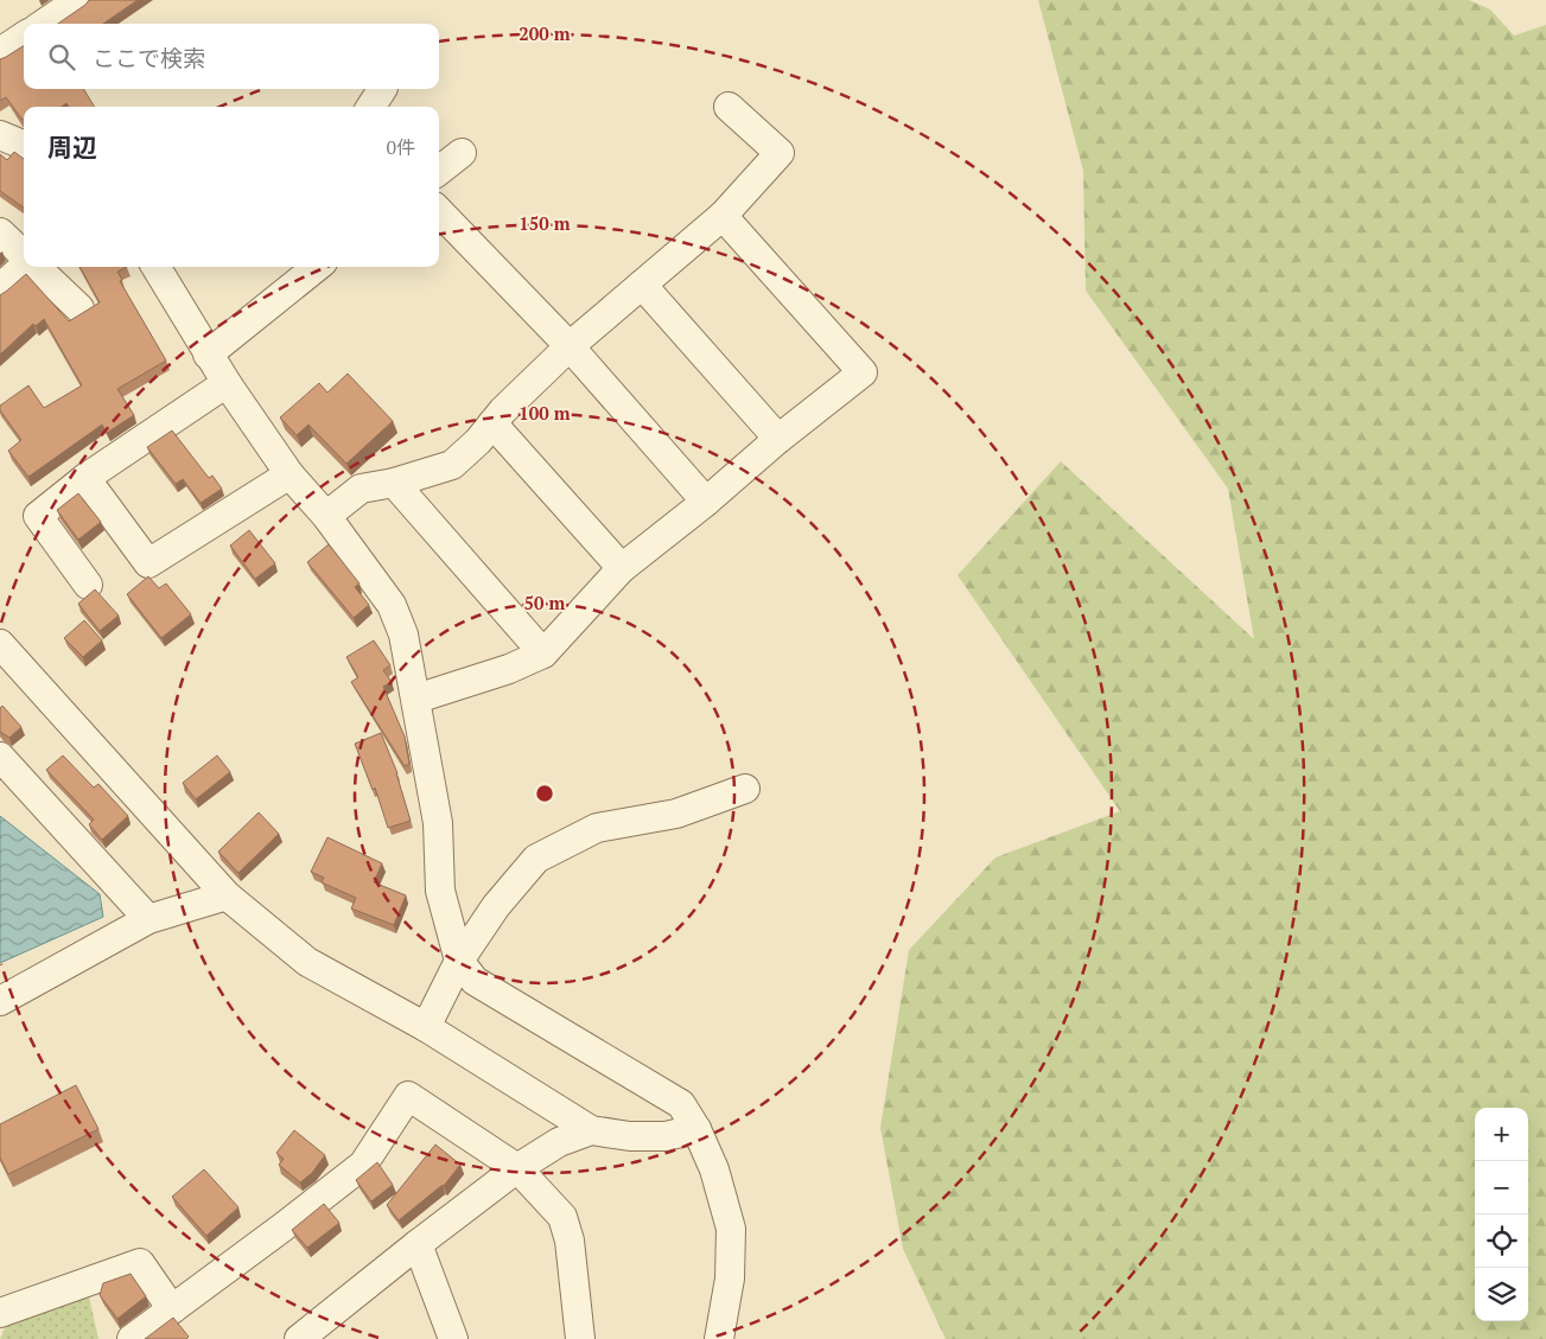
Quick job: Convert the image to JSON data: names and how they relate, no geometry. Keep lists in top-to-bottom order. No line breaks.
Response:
{"page":{"search":"ここで検索","heading":["周辺","0件"],"map_buttons":["+","−"]},"rings":["200 m","150 m","100 m","50 m"]}
